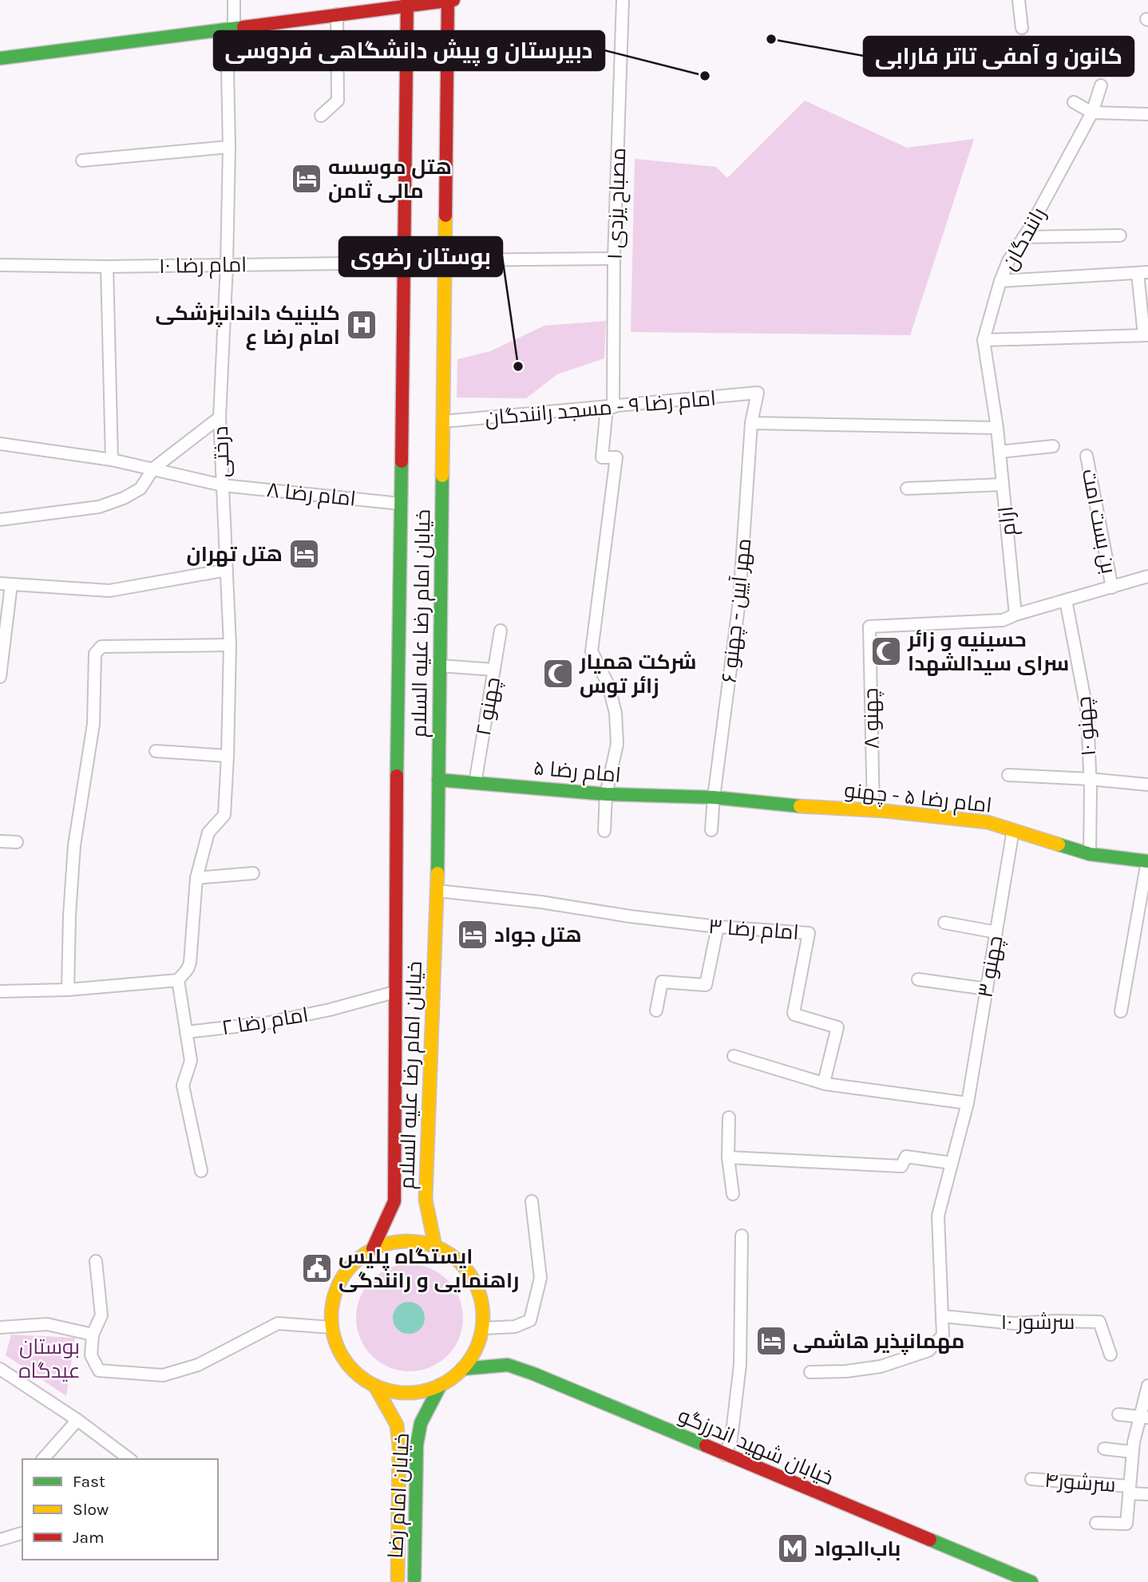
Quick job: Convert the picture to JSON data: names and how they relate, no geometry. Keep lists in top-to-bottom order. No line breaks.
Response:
{"streets":{"main road":["خیابان امام رضا علیه السلام","امام رضا ۵","امام رضا ۵ - چهنو","خیابان شهید اندرزگو","خیابان امام رضا"],"street":["مصباح یزدی ۱","رانندگان","امام رضا ۱۰","امام رضا ۹ - مسجد رانندگان","درختی","امام رضا ۸","ارام","بن بست امت","مهر آیین - چهنو ۶","چهنو ۲","چهنو ۸","چهنو ۱۰","امام رضا ۳","چهنو ۳","امام رضا ۲","سرشور ۱۰","سرشور۴"]},"crossings":[["مصباح یزدی ۱","امام رضا ۹ - مسجد رانندگان"],["مصباح یزدی ۱","امام رضا ۵"],["رانندگان","ارام"],["امام رضا ۱۰","درختی"],["امام رضا ۱۰","خیابان امام رضا علیه السلام"],["امام رضا ۹ - مسجد رانندگان","مهر آیین - چهنو ۶"],["امام رضا ۹ - مسجد رانندگان","خیابان امام رضا علیه السلام"],["درختی","امام رضا ۸"],["امام رضا ۸","خیابان امام رضا علیه السلام"],["ارام","چهنو ۸"],["مهر آیین - چهنو ۶","امام رضا ۵"],["مهر آیین - چهنو ۶","امام رضا ۵ - چهنو"],["خیابان امام رضا علیه السلام","امام رضا ۵"],["خیابان امام رضا علیه السلام","امام رضا ۳"],["خیابان امام رضا علیه السلام","امام رضا ۲"],["خیابان امام رضا علیه السلام","خیابان شهید اندرزگو"],["خیابان امام رضا علیه السلام","خیابان امام رضا"],["چهنو ۲","امام رضا ۵"],["چهنو ۸","امام رضا ۵ - چهنو"],["چهنو ۱۰","امام رضا ۵ - چهنو"],["امام رضا ۵","امام رضا ۵ - چهنو"],["امام رضا ۵ - چهنو","چهنو ۳"],["چهنو ۳","سرشور ۱۰"],["خیابان شهید اندرزگو","خیابان امام رضا"]],"parks":["بوستان عیدگاه"],"places":{"other":["کانون و آمفی تاتر فارابی","دبیرستان و پیش دانشگاهی فردوسی","بوستان رضوی"],"hotel":["هتل موسسه مالی ثامن","هتل تهران","هتل جواد","مهمانپذیر هاشمی"],"hospital":["کلینیک داندانپزشکى امام رضا ع"],"mosque":["حسینیه و زائر سرای سیدالشهدا","شرکت همیار زائر توس"],"public building":["ایستگاه پلیس راهنمایی و رانندگی"],"metro station":["باب‌الجواد"]},"legend":["Fast","Slow","Jam"]}
